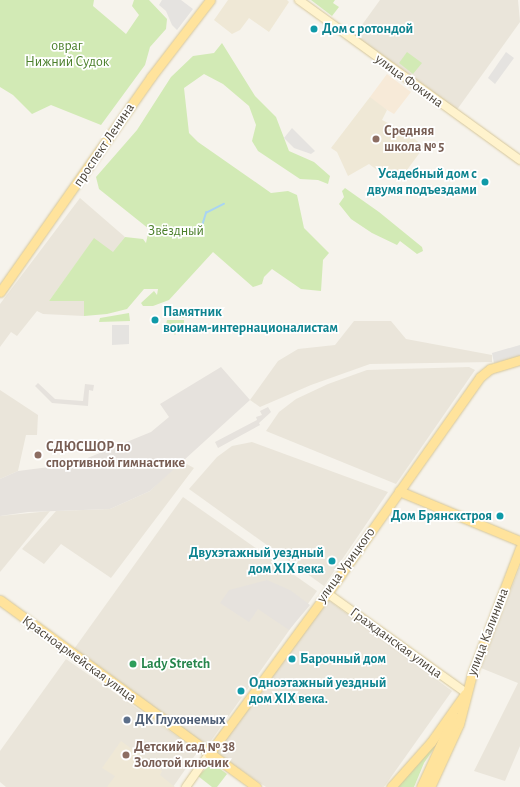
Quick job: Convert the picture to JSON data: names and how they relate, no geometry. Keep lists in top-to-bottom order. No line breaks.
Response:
{"streets":{"main road":["улица Фокина","проспект Ленина","улица Урицкого","улица Калинина","Гражданская улица","Красноармейская улица"]},"crossings":[["улица Урицкого","Гражданская улица"],["улица Урицкого","Красноармейская улица"],["улица Калинина","Гражданская улица"]],"parks":["овраг Нижний Судок","Звёздный"],"places":["Дом с ротондой","Средняя школа № 5","Усадебный дом с двумя подъездами","Памятник воинам-интернационалистам","СДЮСШОР по спортивной гимнастике","Дом Брянскстроя","Двухэтажный уездный дом XIX века","Барочный дом","Lady Stretch","Одноэтажный уездный дом XIX века.","ДК Глухонемых","Детский сад № 38 Золотой ключик"]}
